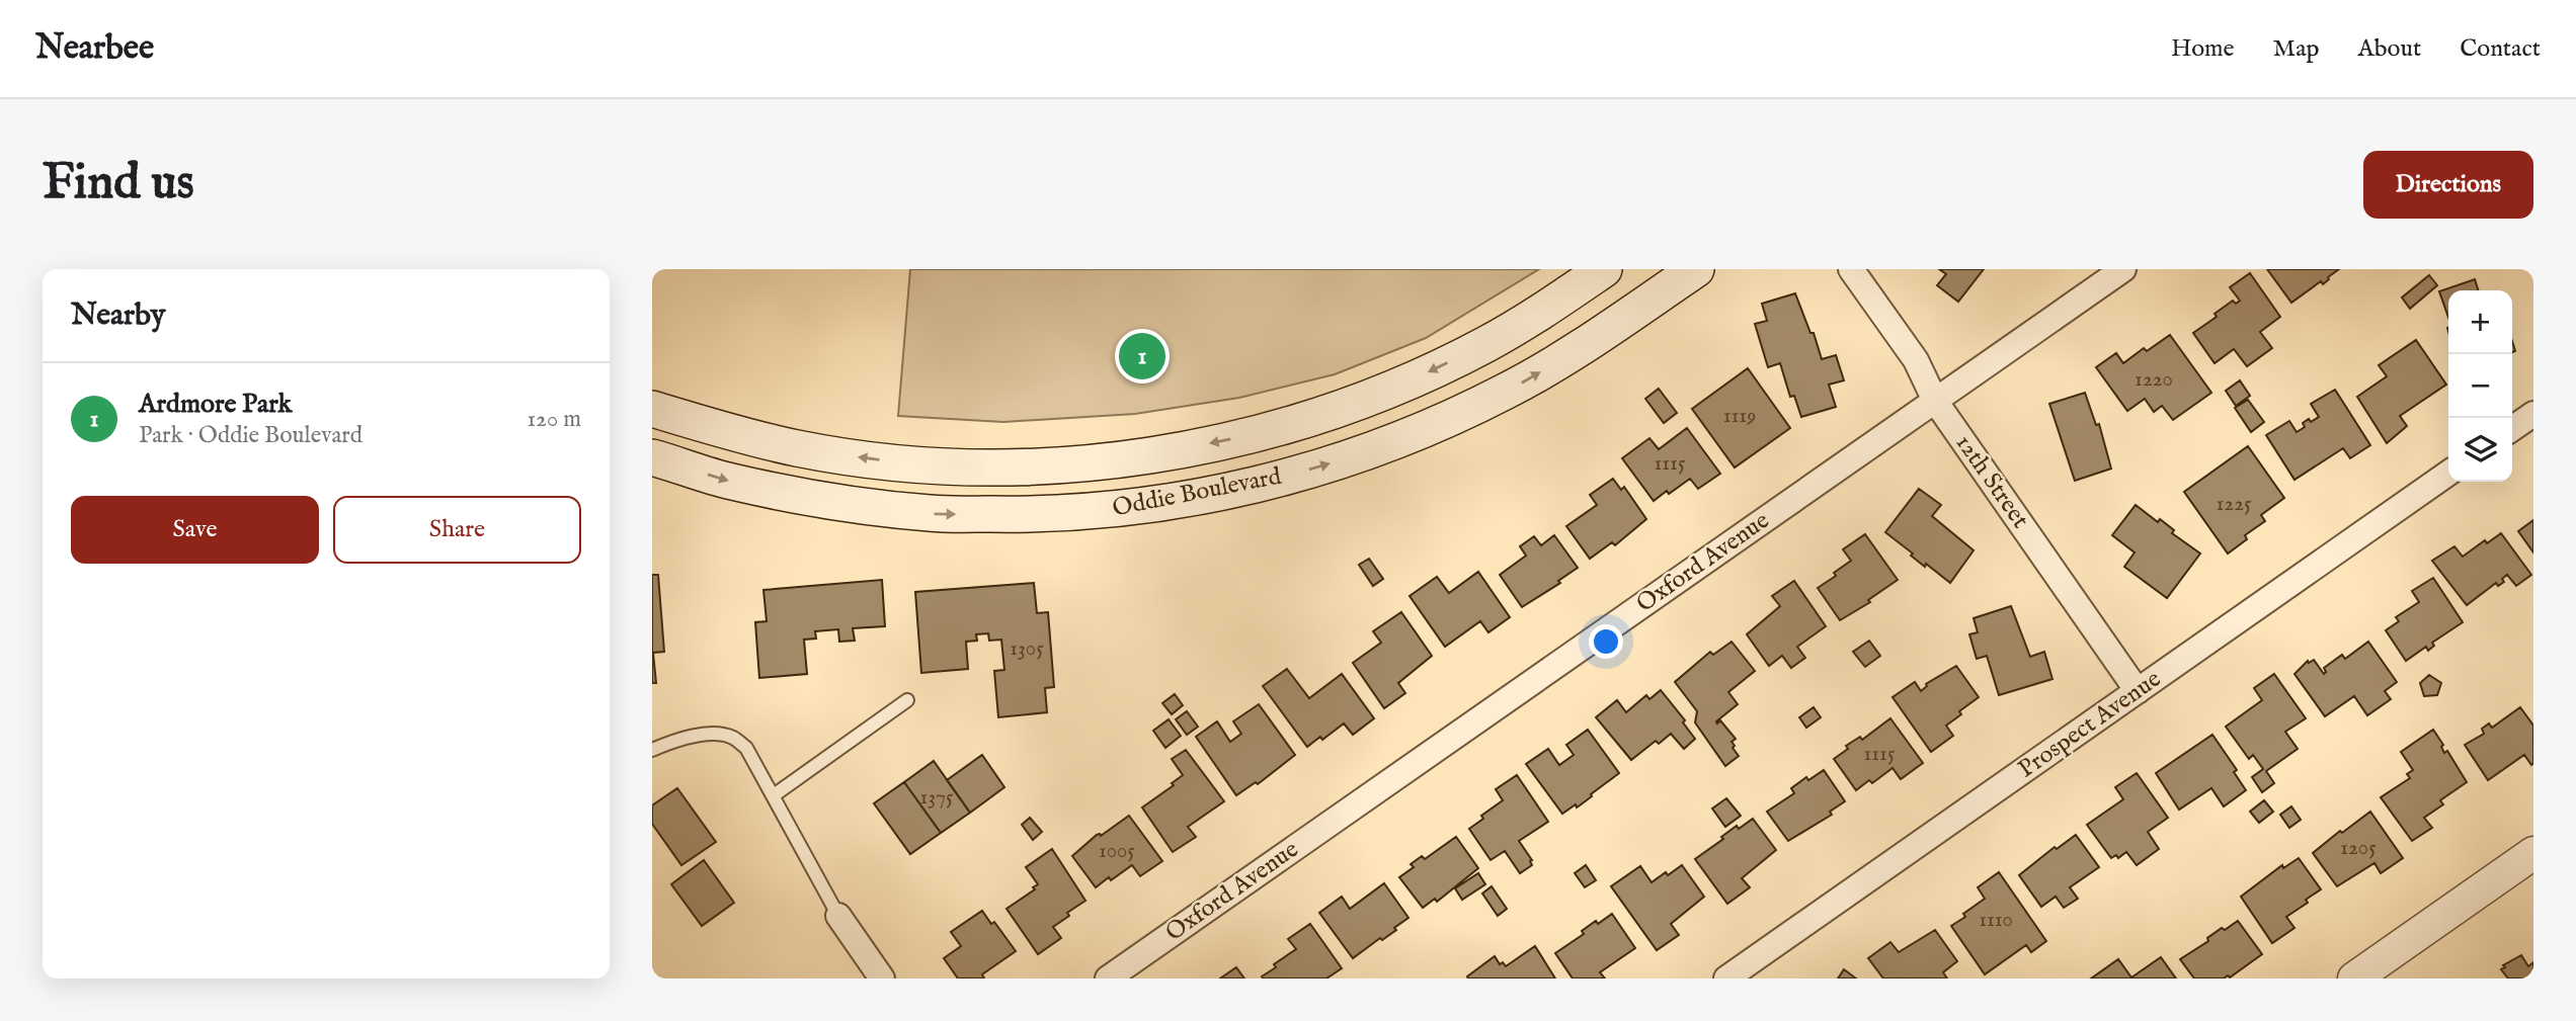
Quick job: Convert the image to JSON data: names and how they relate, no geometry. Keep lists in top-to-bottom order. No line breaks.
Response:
{"streets":{"main road":["Oddie Boulevard"],"street":["12th Street","Oxford Avenue","Prospect Avenue"]},"crossings":[["12th Street","Oxford Avenue"],["12th Street","Prospect Avenue"]],"house_numbers":["1220","1119","1115","1225","1305","1115","1375","1205","1005","1110"],"page":{"header":"Nearbee","nav":["Home","Map","About","Contact"],"buttons":["Directions",["Save","Share"]],"title":"Find us","heading":"Nearby","map_buttons":["+","−"],"pins":"1","list":[{"mark":"1","name":"Ardmore Park","note":"Park · Oddie Boulevard","value":"120 m"}]}}
